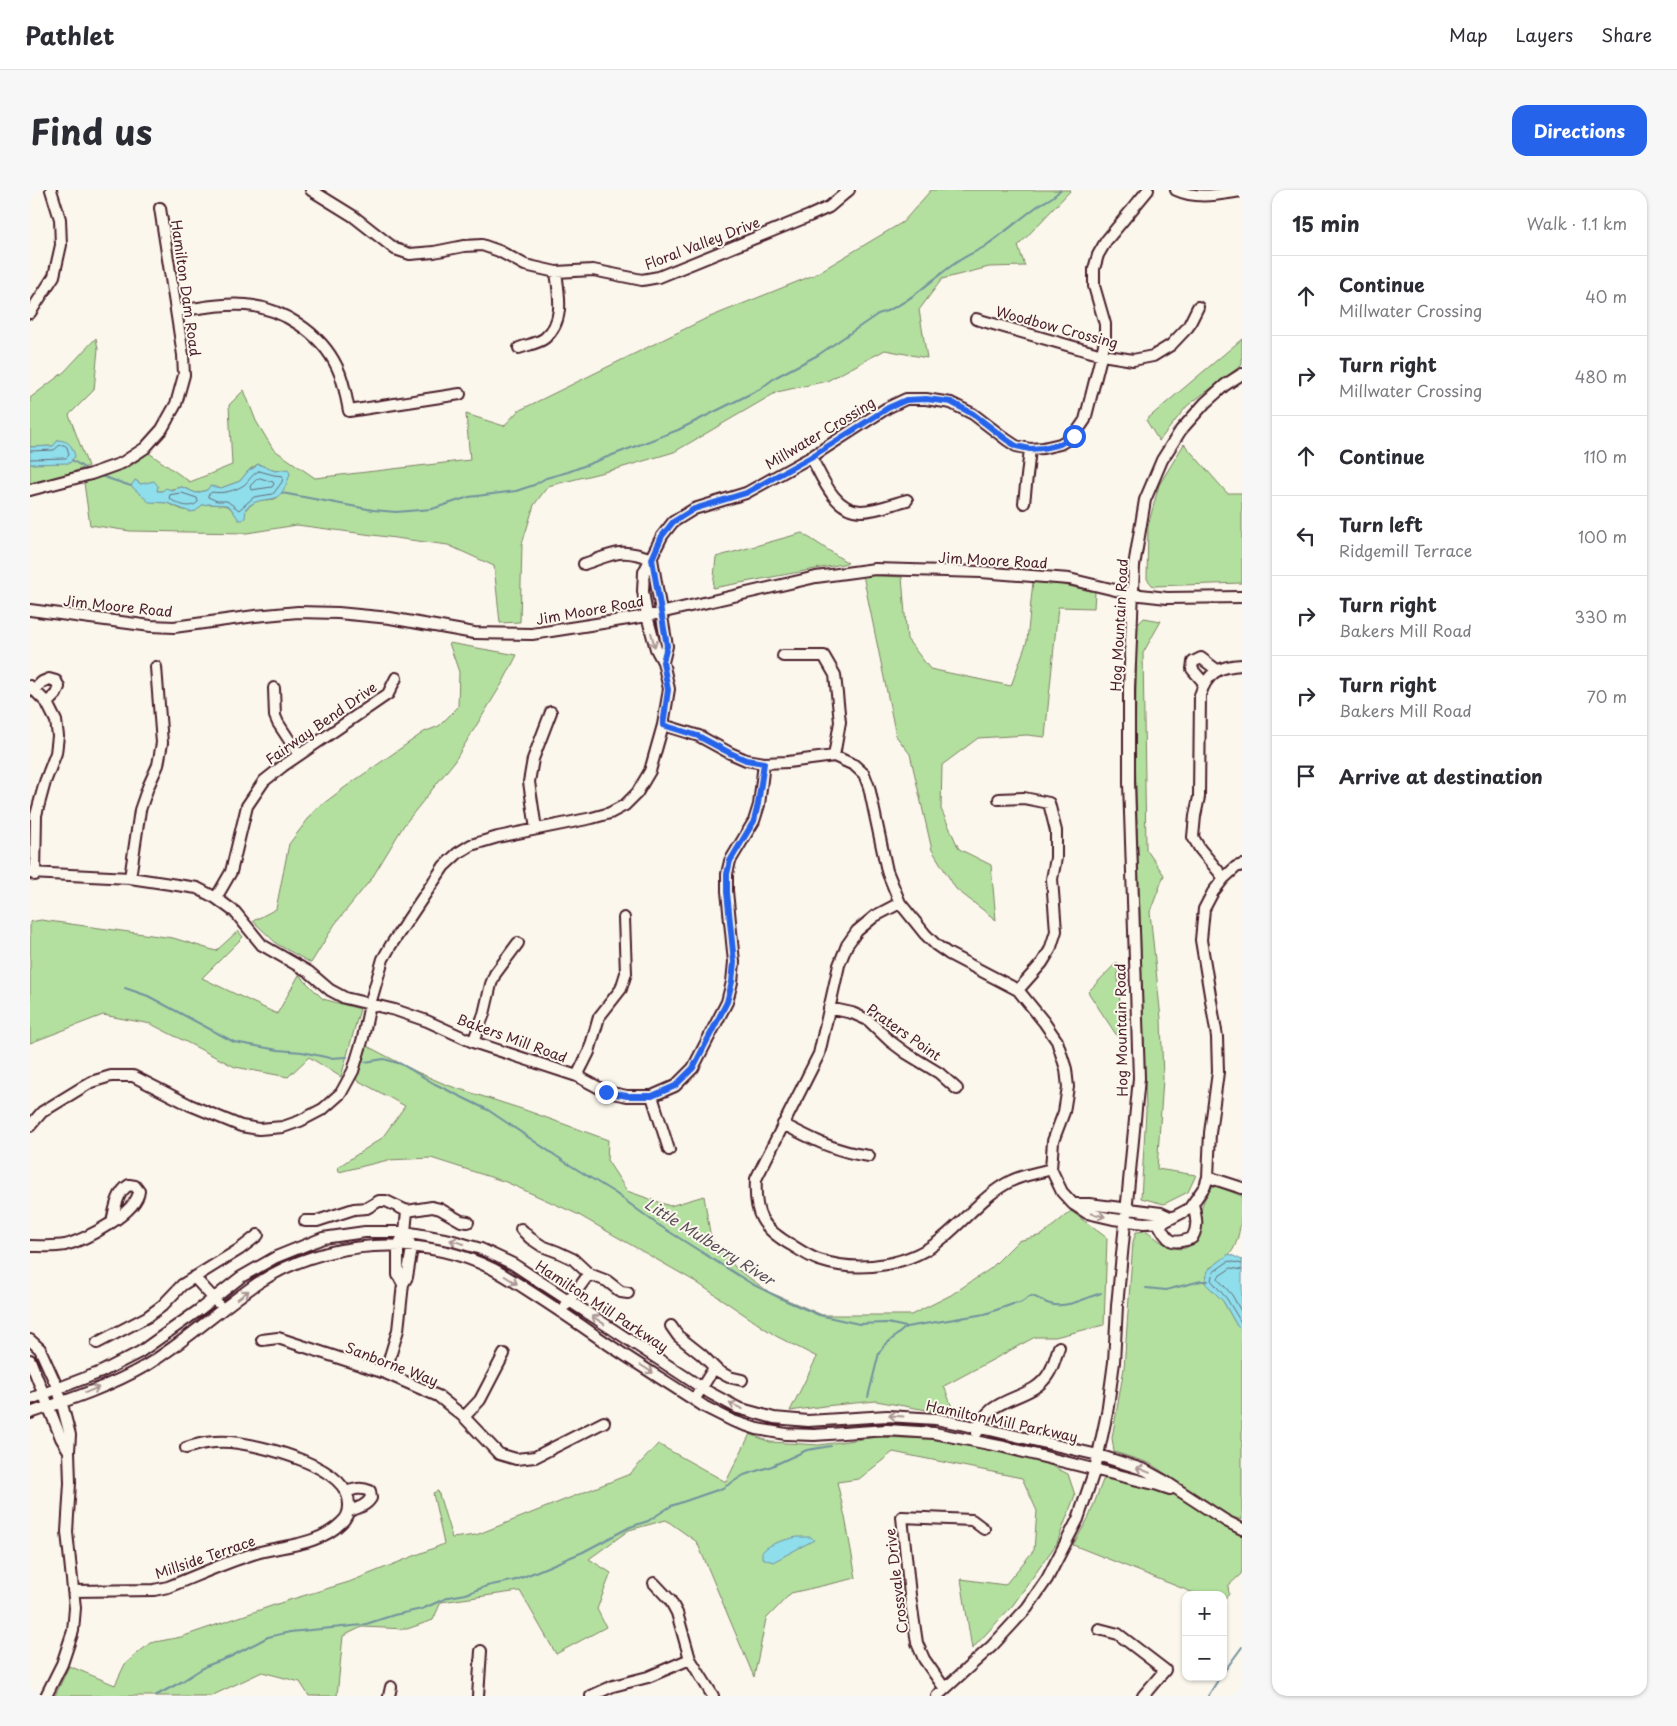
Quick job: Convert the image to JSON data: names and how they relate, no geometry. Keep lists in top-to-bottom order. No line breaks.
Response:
{"streets":{"street":["Floral Valley Drive","Hamilton Dam Road","Woodbow Crossing","Millwater Crossing","Jim Moore Road","Hog Mountain Road","Fairway Bend Drive","Praters Point","Bakers Mill Road","Hamilton Mill Parkway","Sanborne Way","Millside Terrace","Crossvale Drive"]},"crossings":[["Woodbow Crossing","Millwater Crossing"],["Millwater Crossing","Jim Moore Road"],["Jim Moore Road","Hog Mountain Road"],["Hog Mountain Road","Hamilton Mill Parkway"],["Hog Mountain Road","Crossvale Drive"],["Fairway Bend Drive","Bakers Mill Road"]],"water":["Little Mulberry River"],"page":{"header":"Pathlet","nav":["Map","Layers","Share"],"title":"Find us","buttons":"Directions","heading":["15 min","Walk · 1.1 km"],"list":[["Continue","Millwater Crossing","40 m"],["Turn right","Millwater Crossing","480 m"],["Continue","110 m"],["Turn left","Ridgemill Terrace","100 m"],["Turn right","Bakers Mill Road","330 m"],["Turn right","Bakers Mill Road","70 m"],"Arrive at destination"],"map_buttons":["+","−"]}}
